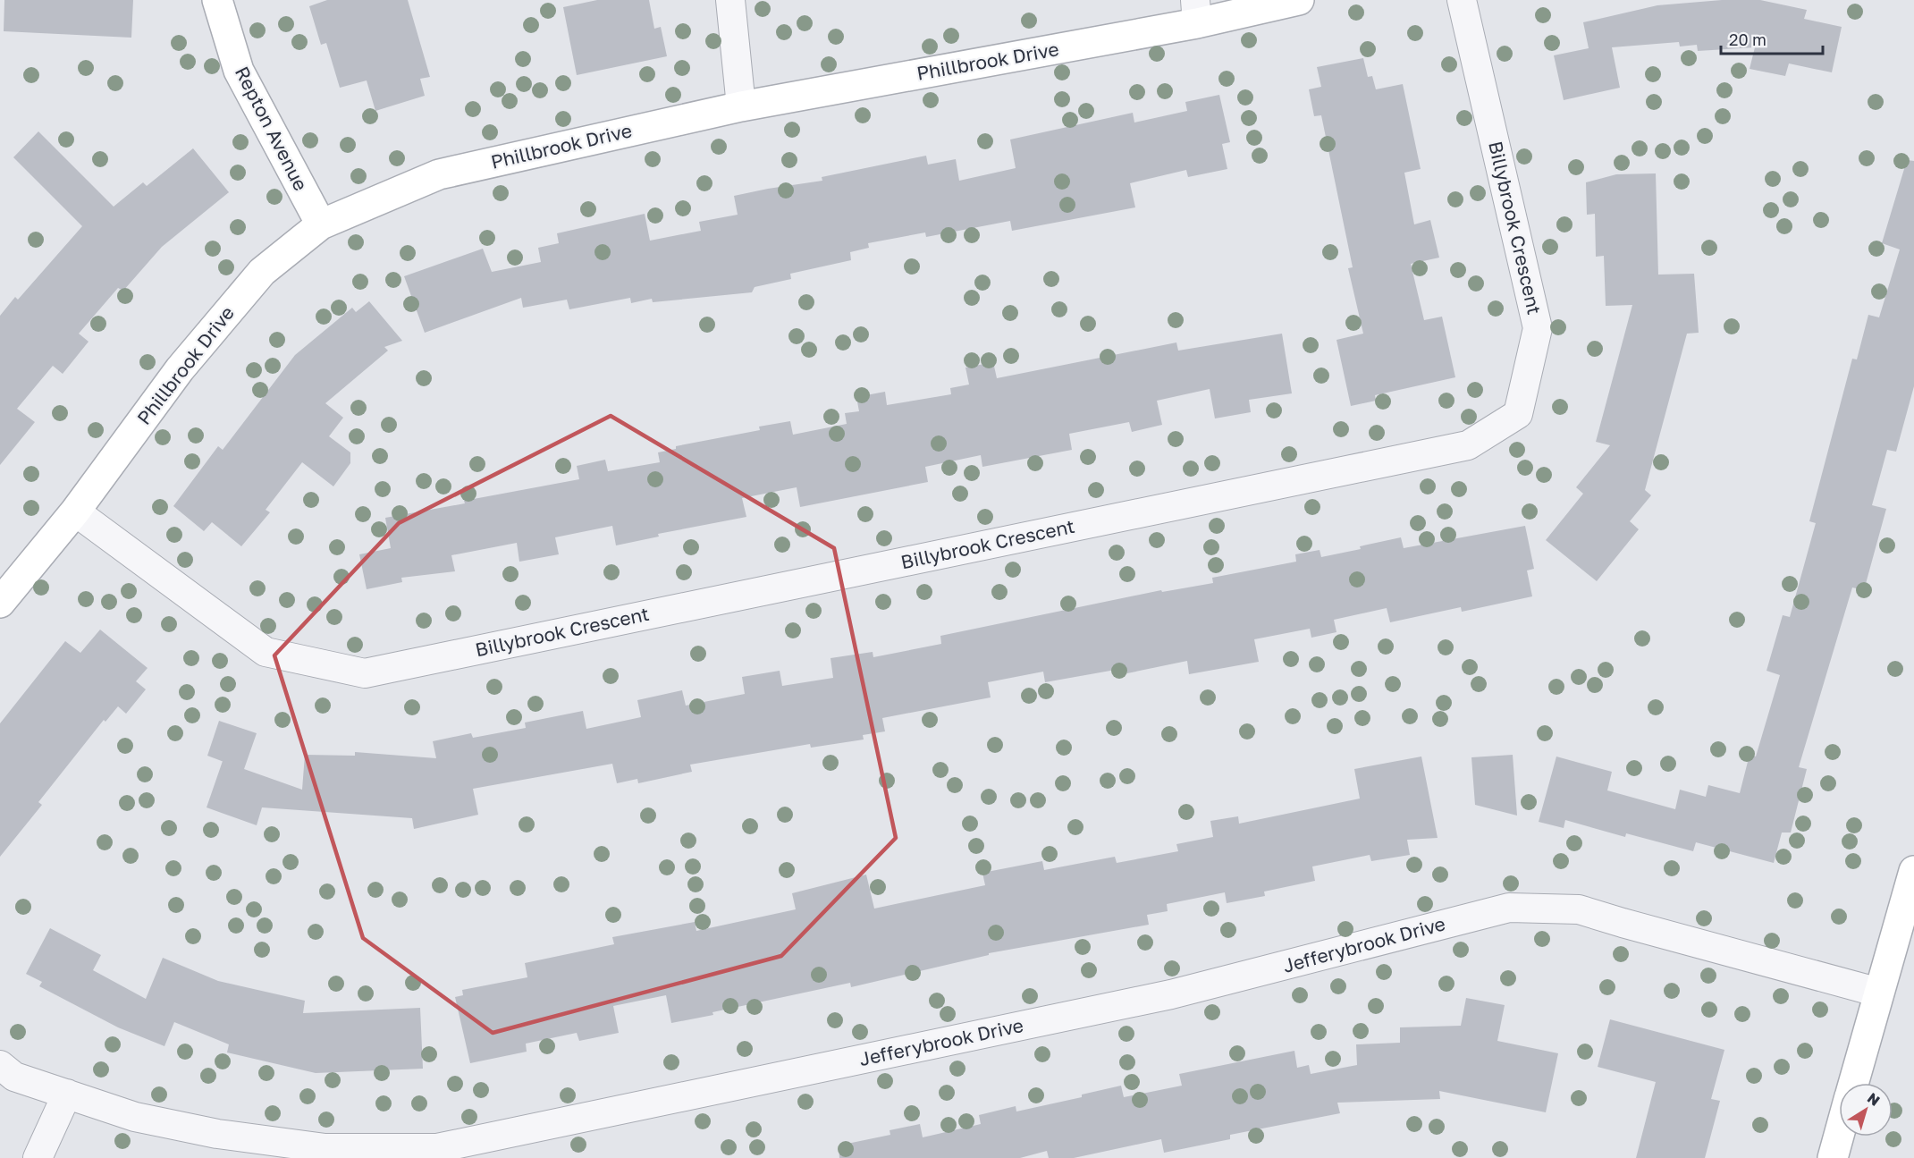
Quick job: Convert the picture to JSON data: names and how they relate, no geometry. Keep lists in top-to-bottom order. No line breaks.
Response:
{"streets":{"street":["Phillbrook Drive","Repton Avenue","Billybrook Crescent","Jefferybrook Drive"]},"crossings":[["Phillbrook Drive","Repton Avenue"],["Phillbrook Drive","Billybrook Crescent"]],"scale_bar":"20 m","north":"top right"}
